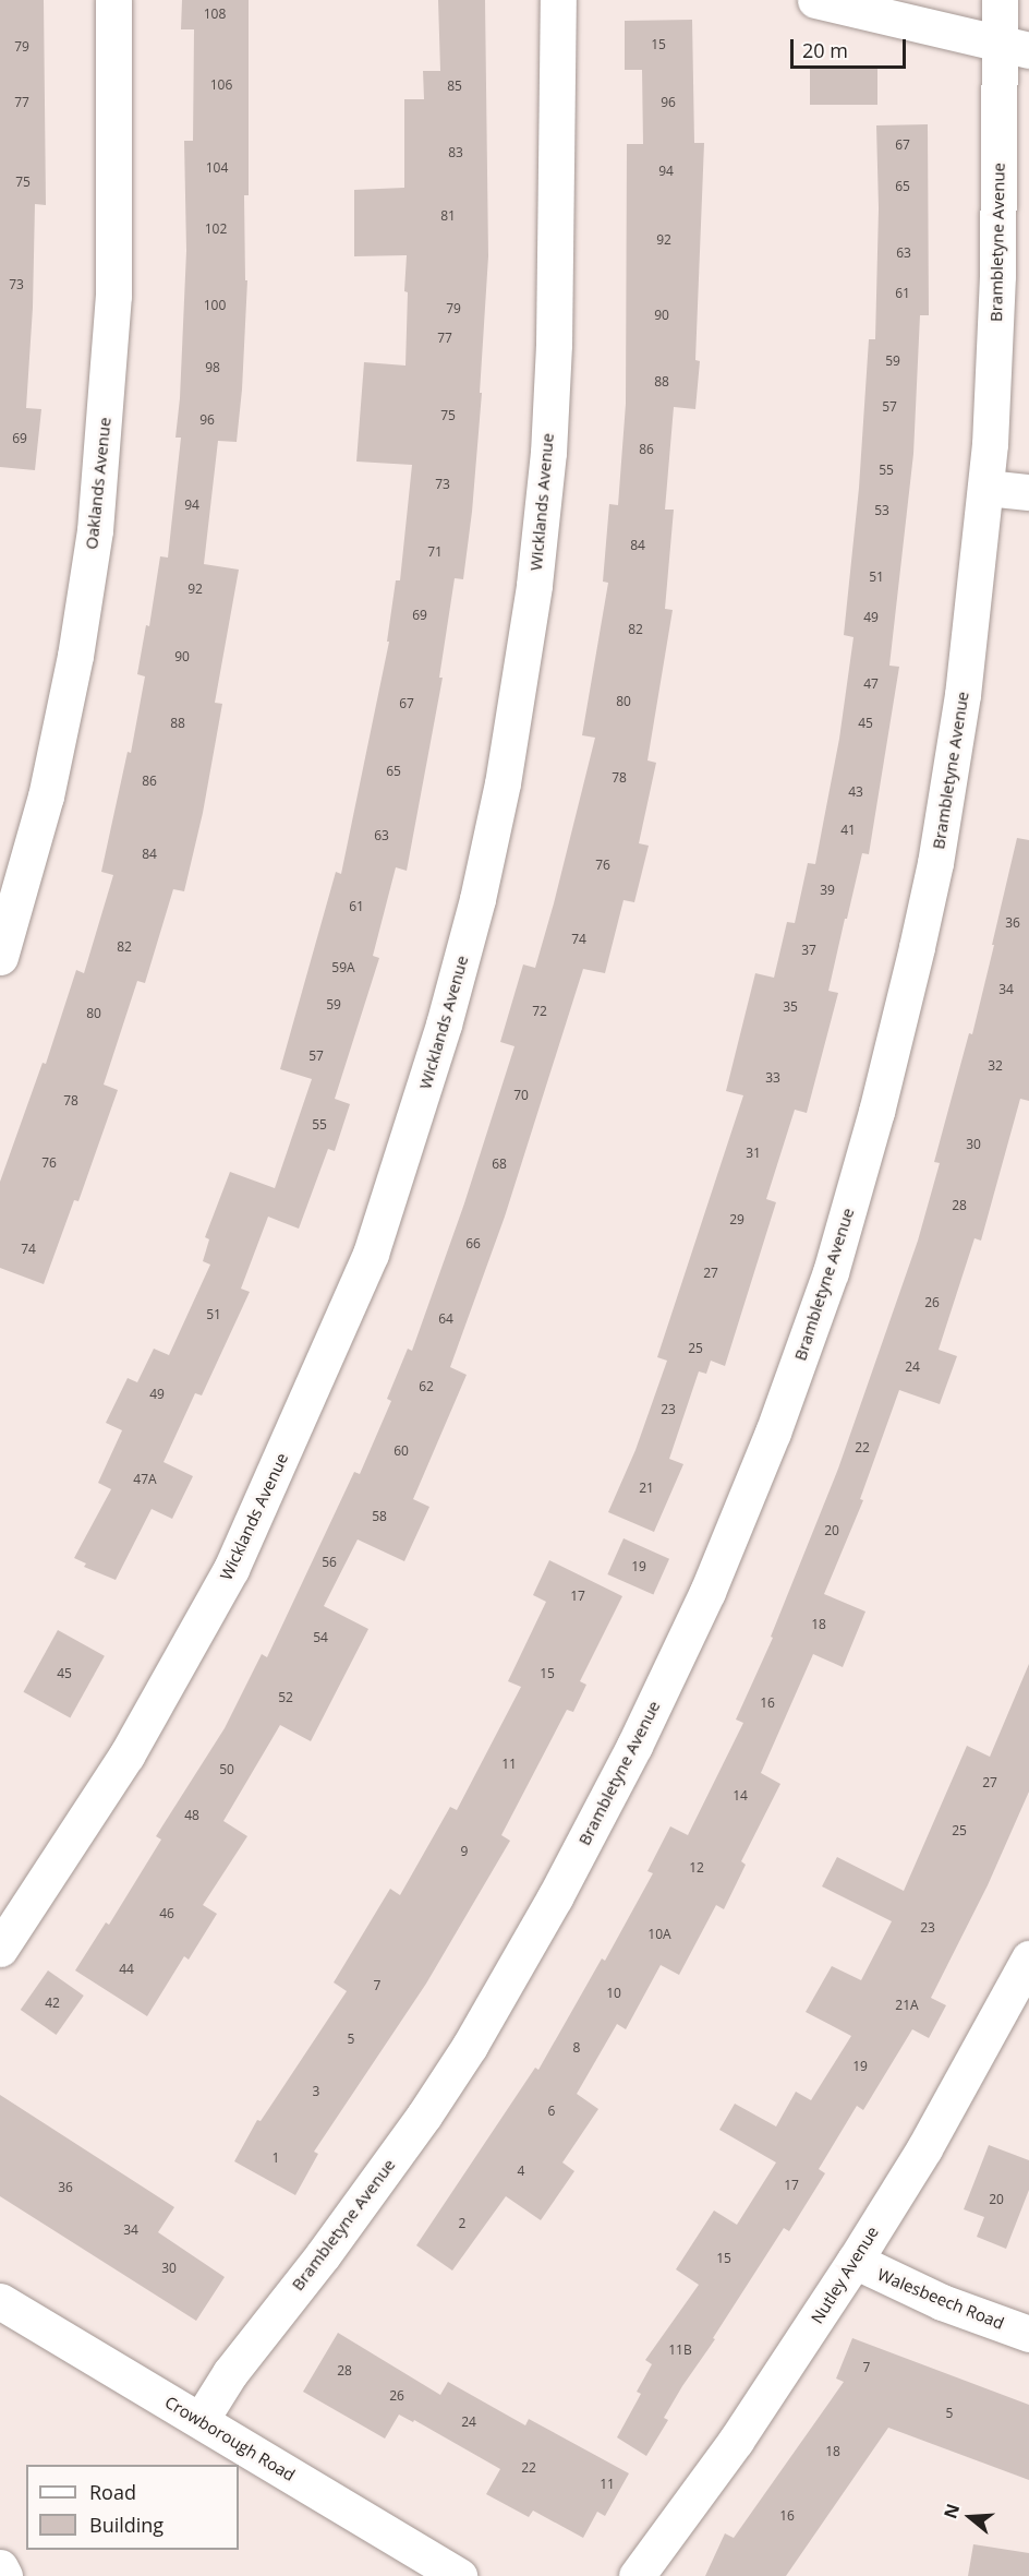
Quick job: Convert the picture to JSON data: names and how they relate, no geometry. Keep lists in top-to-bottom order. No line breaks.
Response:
{"streets":{"street":["Brambletyne Avenue","Oaklands Avenue","Wicklands Avenue","Nutley Avenue","Walesbeech Road","Crowborough Road"]},"crossings":[["Brambletyne Avenue","Crowborough Road"],["Nutley Avenue","Walesbeech Road"]],"house_numbers":["108","15","79","106","85","77","96","67","83","104","94","75","65","81","102","92","63","73","61","100","79","90","77","59","98","88","57","75","96","69","86","55","73","94","53","84","71","51","92","69","49","82","90","47","80","67","88","45","65","78","86","43","41","63","84","76","39","61","36","74","82","37","59A","34","59","35","72","80","57","32","33","70","78","55","30","31","76","68","28","29","66","74","27","26","51","64","25","24","62","49","23","22","60","47A","21","58","20","56","19","17","18","54","45","15","52","16","11","50","27","14","48","25","9","12","46","23","10A","44","7","10","42","21A","5","8","19","3","6","1","4","17","36","20","2","34","15","30","11B","7","28","26","5","24","18","22","11","16"],"legend":["Road","Building"],"scale_bar":"20 m","north":"left"}
